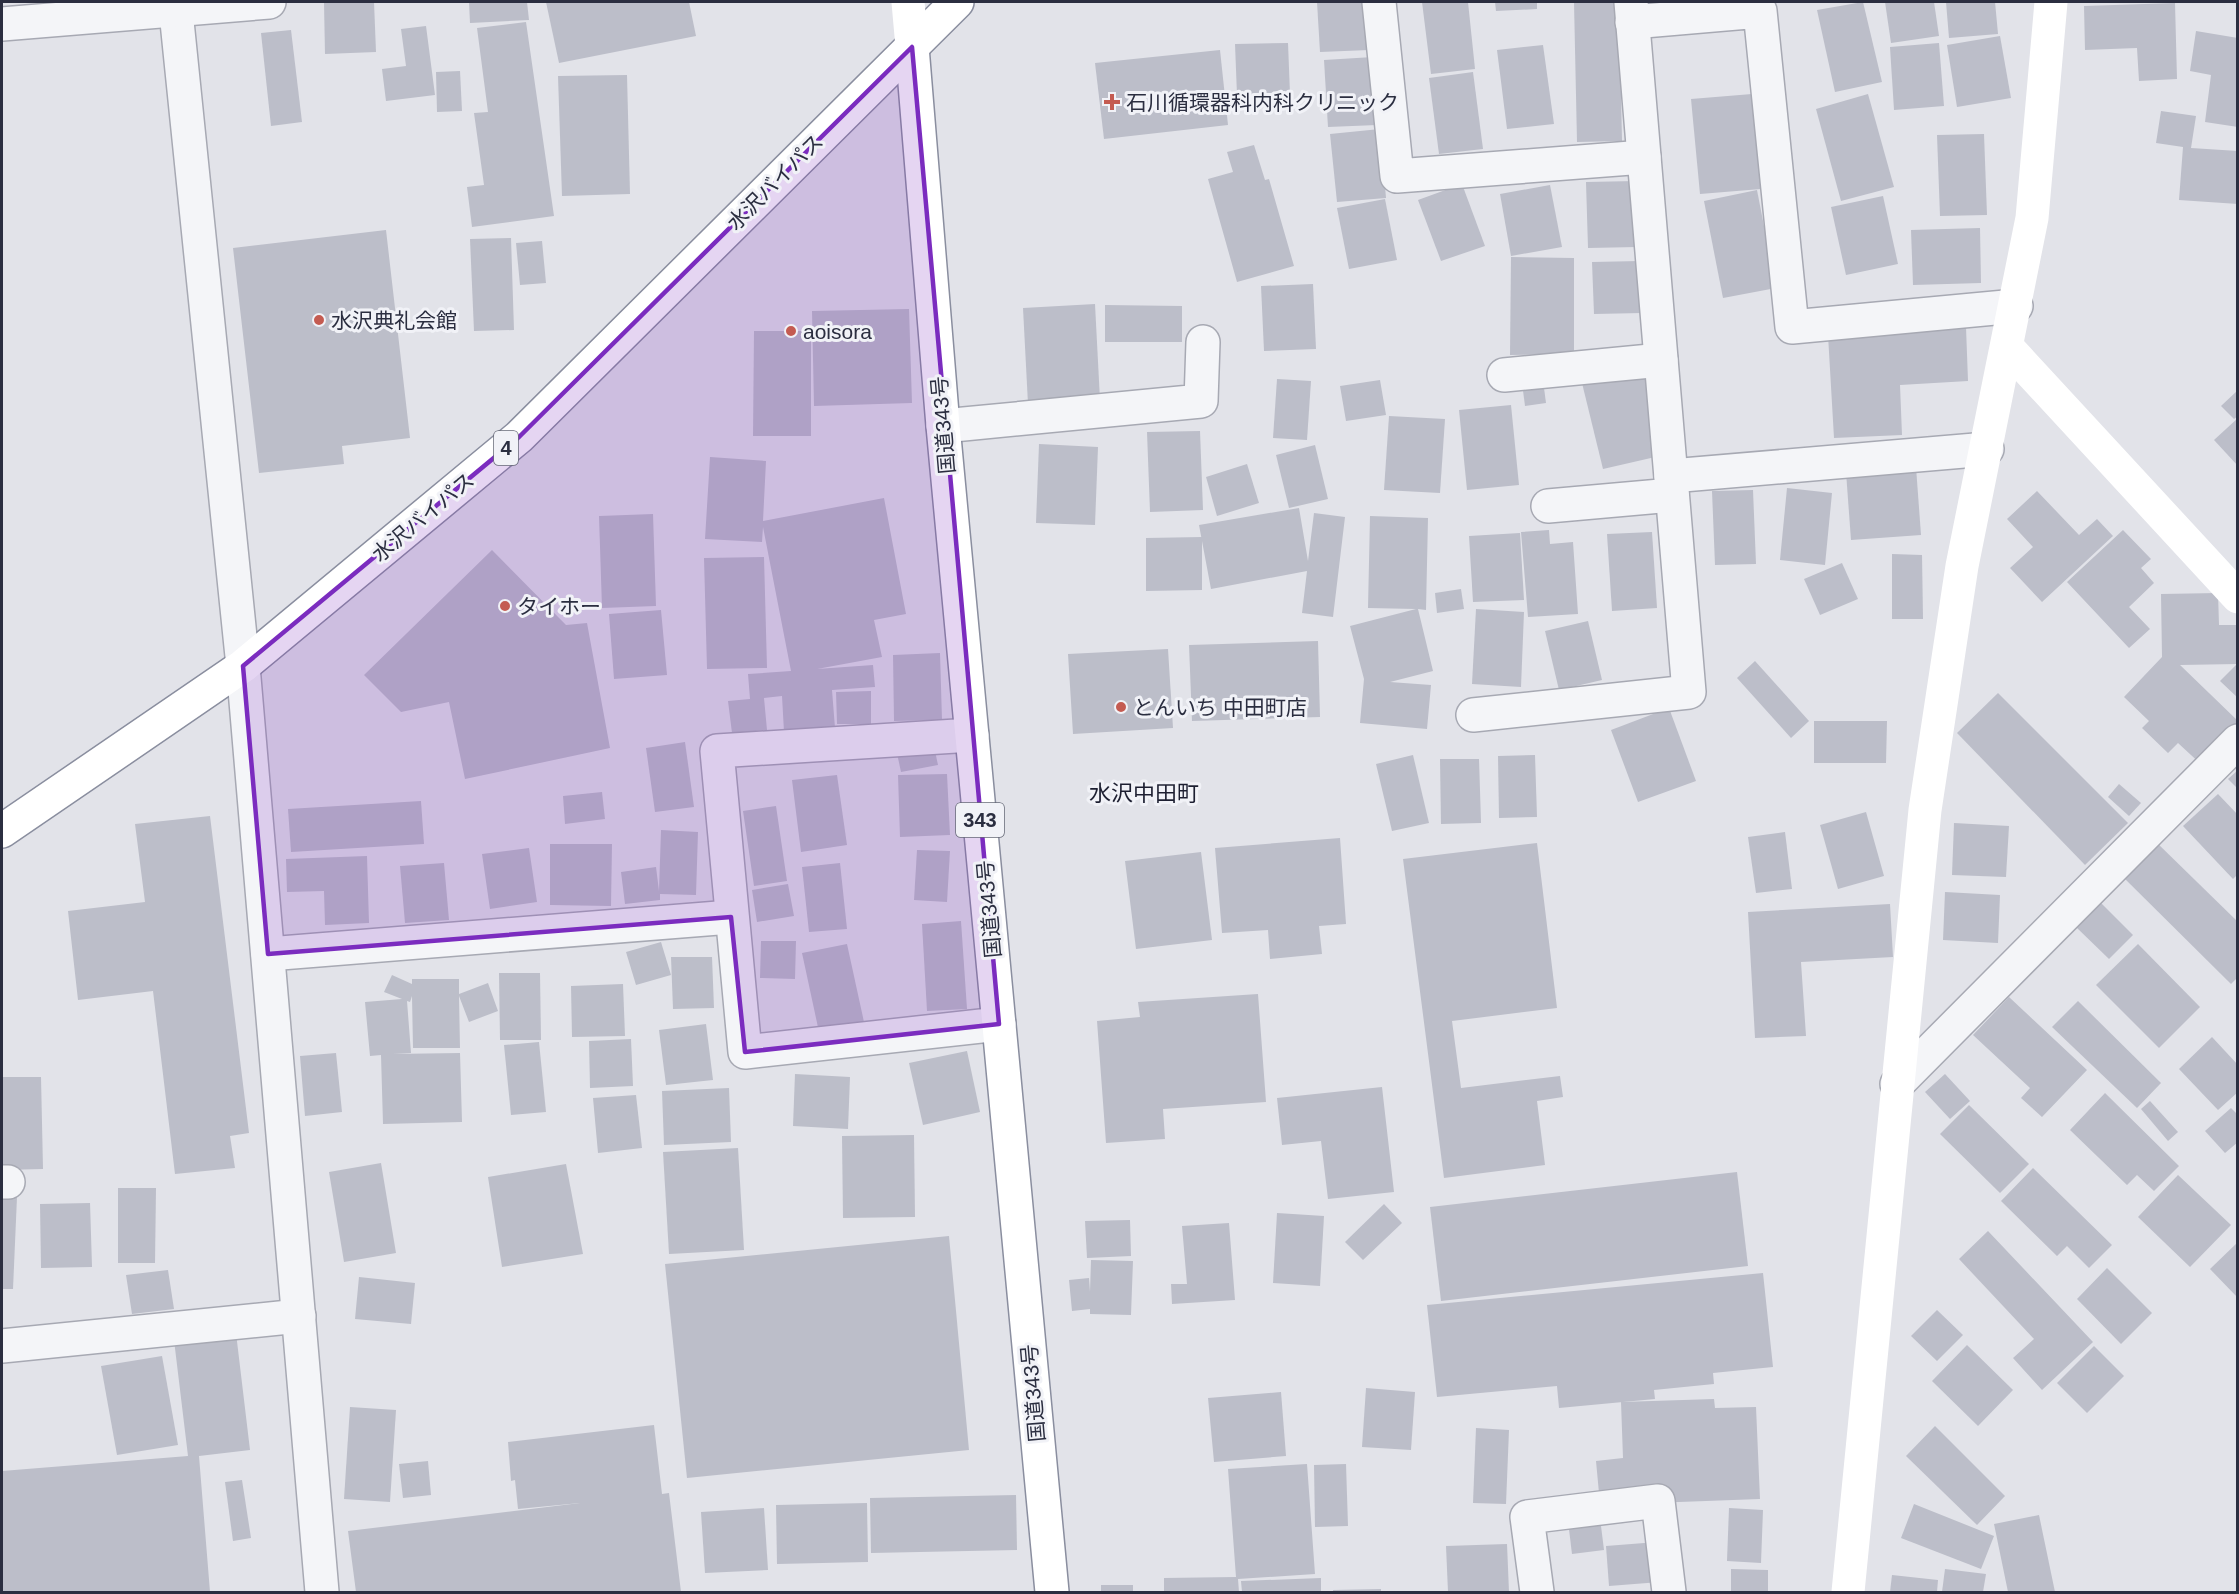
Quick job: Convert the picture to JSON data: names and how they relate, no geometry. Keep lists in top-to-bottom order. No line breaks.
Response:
{"streets":{"main road":["水沢バイパス","国道343号","4","343"]},"crossings":[["水沢バイパス","国道343号"]],"districts":["水沢中田町"],"places":{"health":["石川循環器科内科クリニック"],"other":["水沢典礼会館","aoisora","タイホー","とんいち 中田町店"]}}
